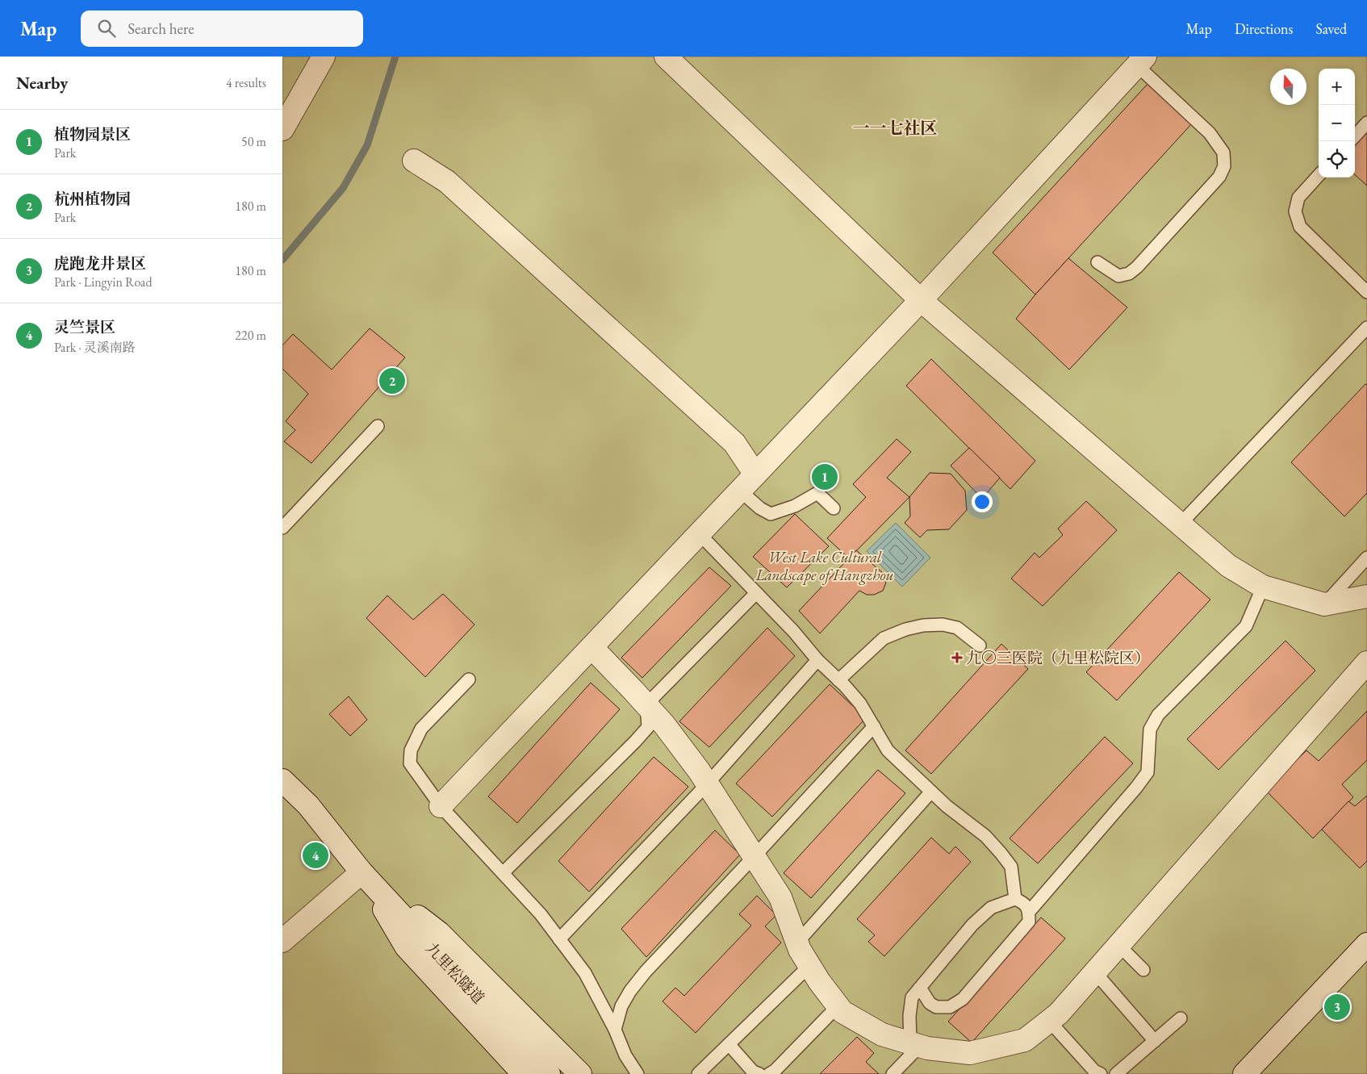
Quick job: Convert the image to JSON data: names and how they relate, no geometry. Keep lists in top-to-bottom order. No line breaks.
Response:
{"streets":{"street":["九里松隧道"]},"districts":["一一七社区"],"parks":["West Lake Cultural Landscape of Hangzhou"],"places":{"health":["九〇三医院（九里松院区）"]},"north":"top","page":{"header":"Map","search":"Search here","nav":["Map","Directions","Saved"],"heading":["Nearby","4 results"],"map_buttons":["+","−"],"list":[{"mark":"1","name":"植物园景区","note":"Park","value":"50 m"},{"mark":"2","name":"杭州植物园","note":"Park","value":"180 m"},{"mark":"3","name":"虎跑龙井景区","note":"Park · Lingyin Road","value":"180 m"},{"mark":"4","name":"灵竺景区","note":"Park · 灵溪南路","value":"220 m"}],"pins":["2","1","4","3"]}}
